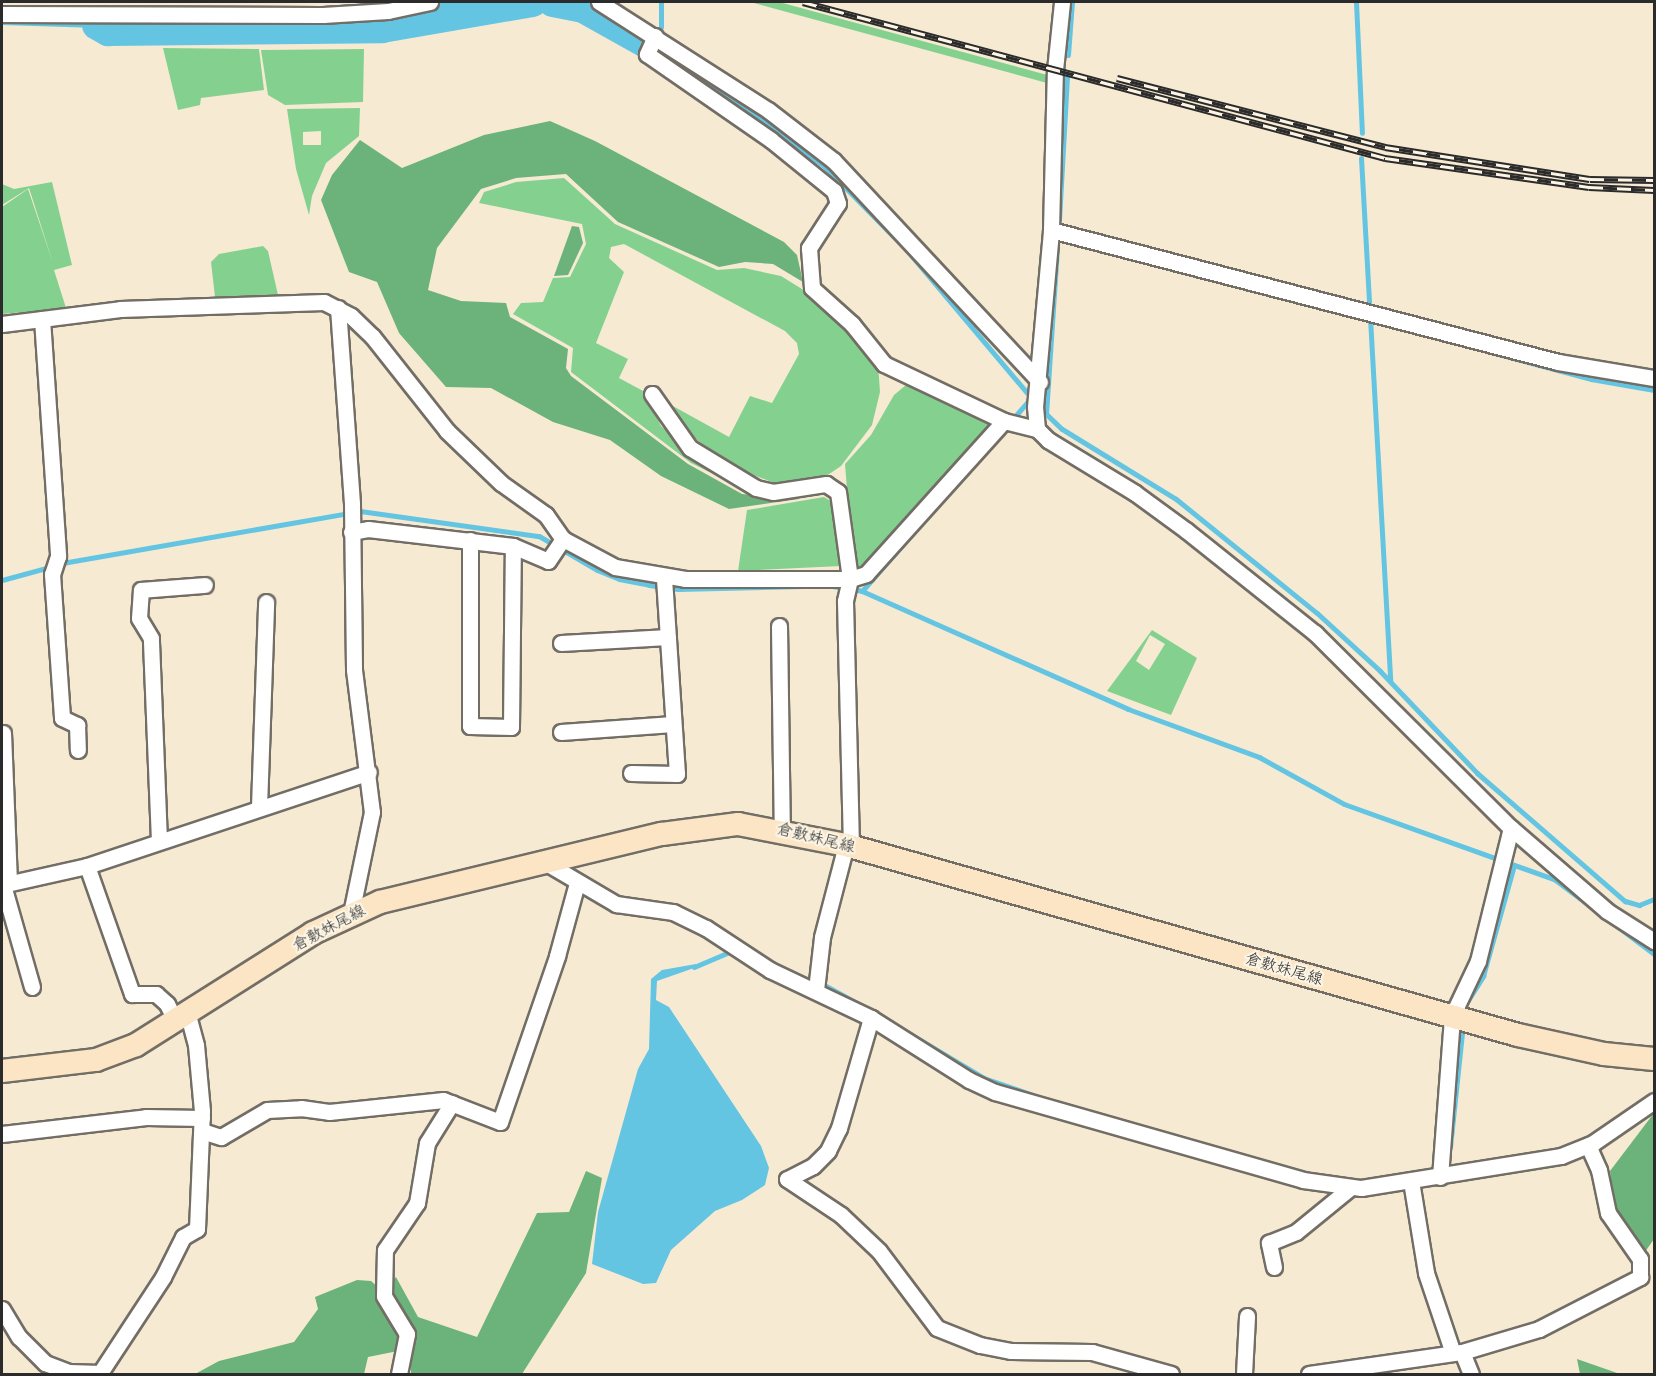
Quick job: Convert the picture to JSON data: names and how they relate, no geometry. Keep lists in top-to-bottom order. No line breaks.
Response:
{"streets":{"main road":["倉敷妹尾線"]}}
